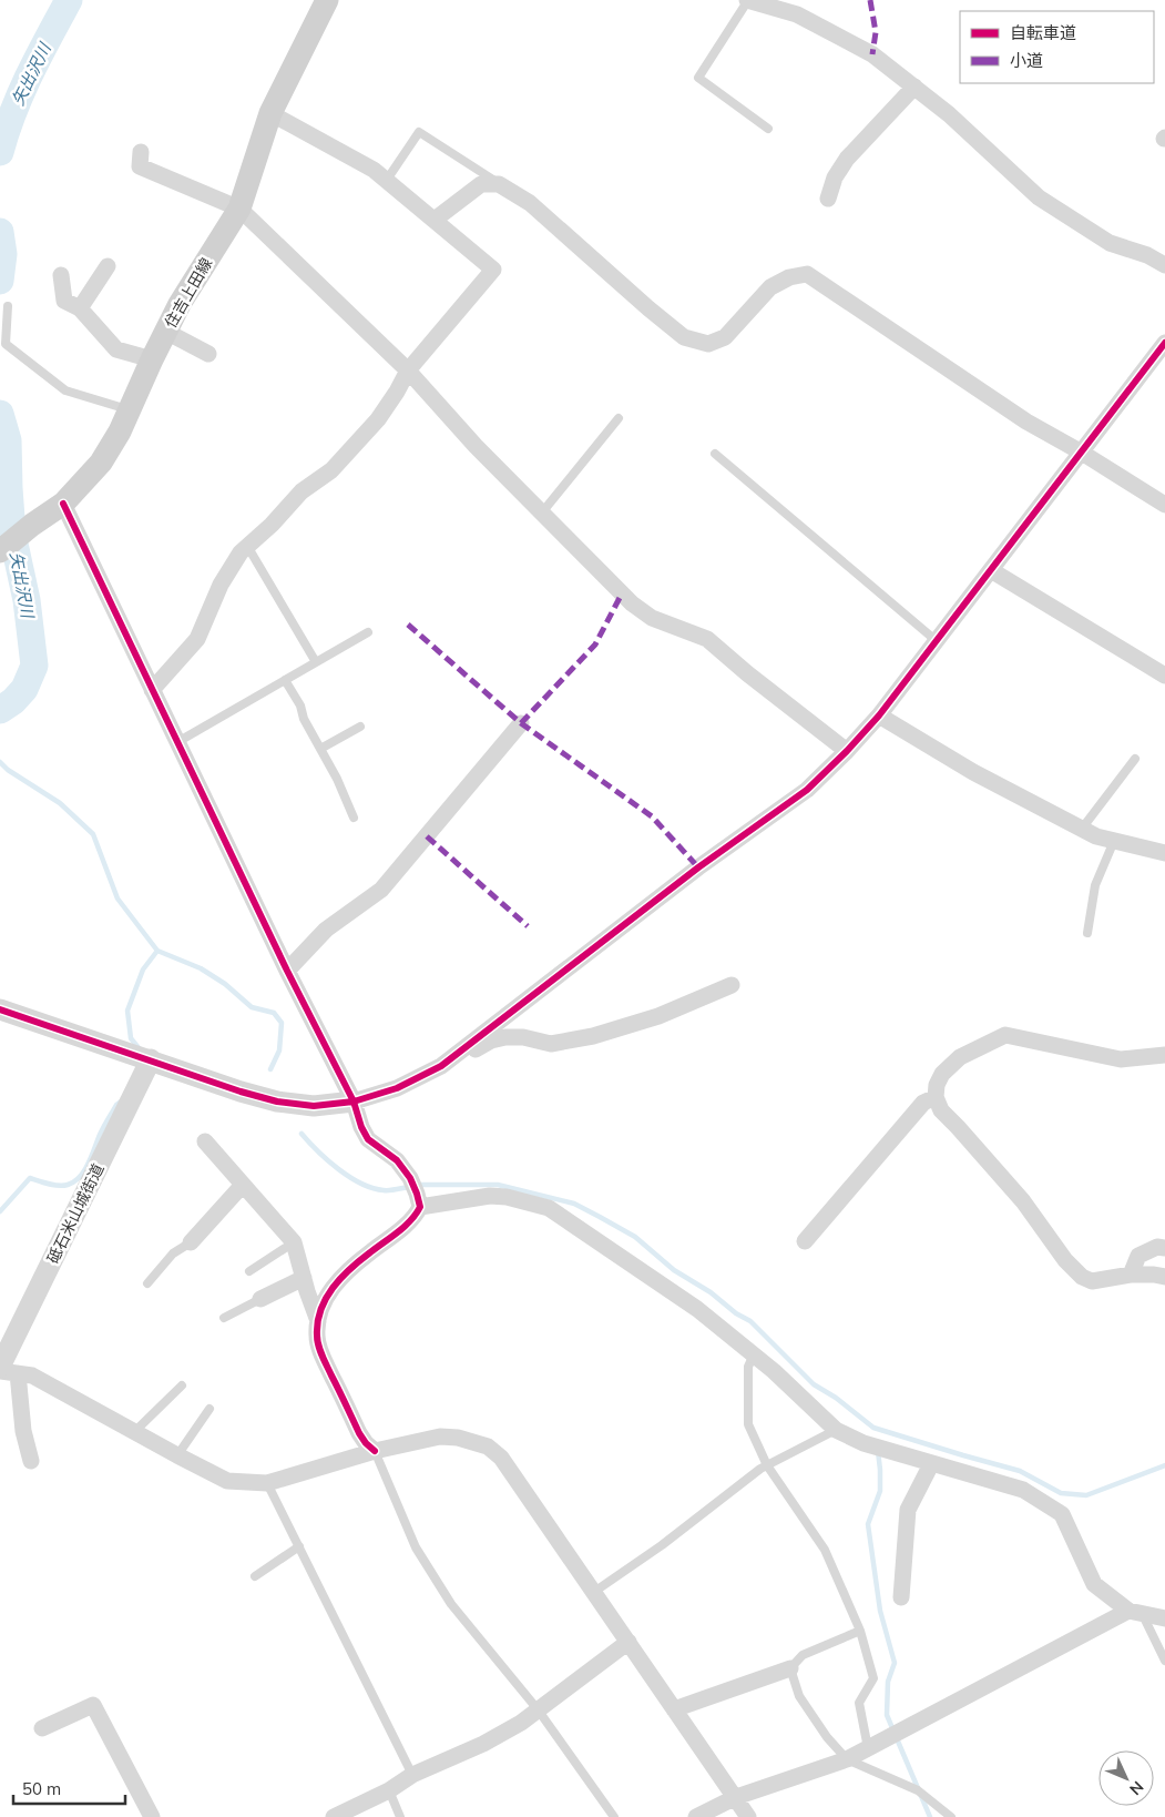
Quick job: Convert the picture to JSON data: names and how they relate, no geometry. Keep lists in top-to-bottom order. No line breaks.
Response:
{"streets":{"main road":["住吉上田線"],"street":["砥石米山城街道"]},"water":["矢出沢川"],"legend":["自転車道","小道"],"scale_bar":"50 m","north":"bottom right"}
